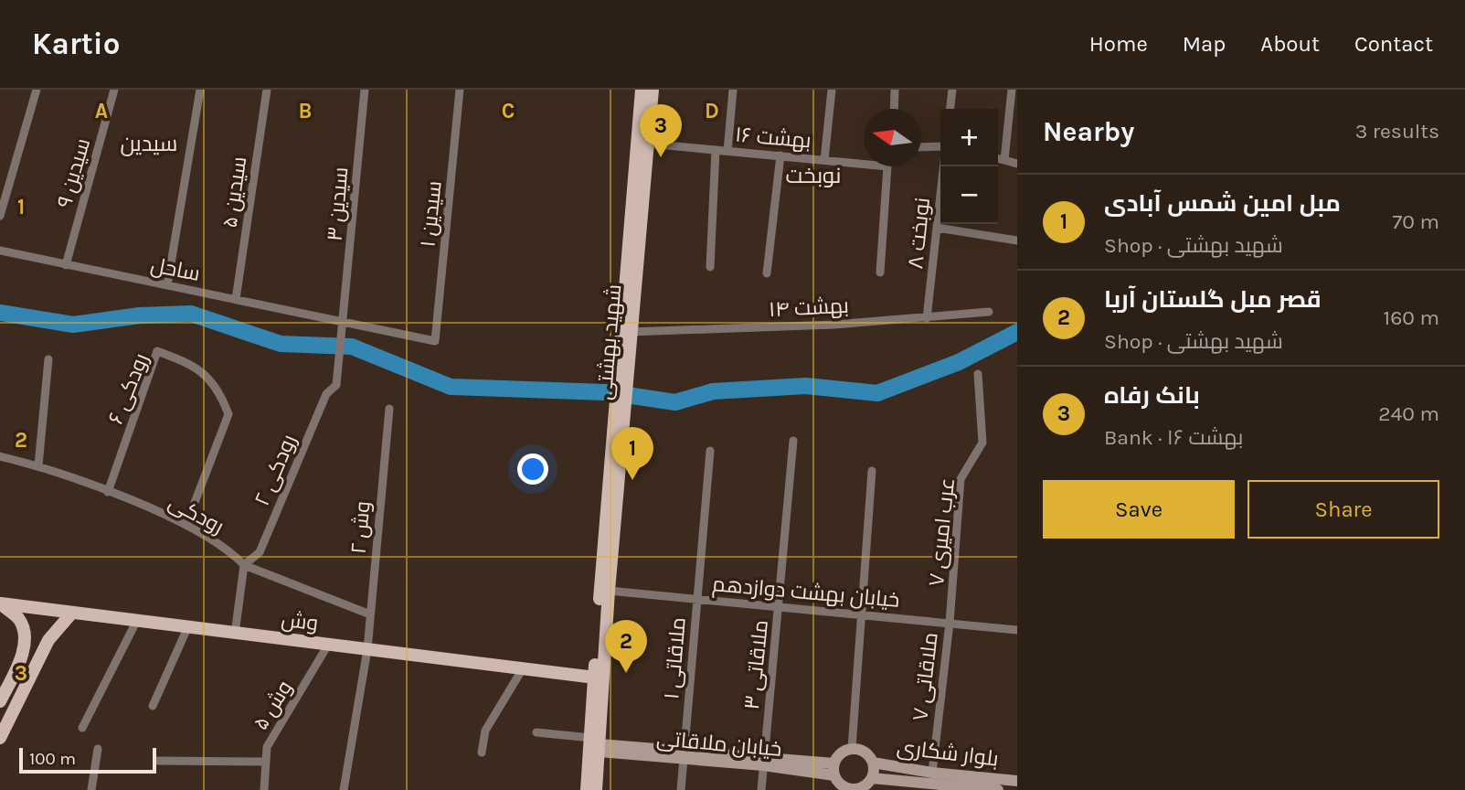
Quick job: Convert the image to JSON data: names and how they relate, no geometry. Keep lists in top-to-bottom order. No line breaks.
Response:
{"streets":{"main road":["شهید بهشتی","وش","خیابان ملاقاتی","بلوار شکاری"],"street":["۱۶ بهشت","۹ سیدین","سیدین ۵","سیدین ۳","سیدین ۱","۸ نوبخت","ساحل","بهشت ۱۴","رودکی ۶","رودکی ۲","رودکی","وش ۲","۷ عرب امیری","خیابان بهشت دوازدهم","ملاقاتی ۱","ملاقاتی ۳","۷ ملاقاتی","وش ۵"]},"crossings":[["۱۶ بهشت","شهید بهشتی"],["۹ سیدین","ساحل"],["سیدین ۵","ساحل"],["سیدین ۳","ساحل"],["سیدین ۳","رودکی ۲"],["سیدین ۱","ساحل"],["۸ نوبخت","بهشت ۱۴"],["بهشت ۱۴","شهید بهشتی"],["شهید بهشتی","خیابان بهشت دوازدهم"],["شهید بهشتی","وش"],["شهید بهشتی","خیابان ملاقاتی"],["رودکی ۶","رودکی"],["رودکی ۲","رودکی"],["رودکی","وش ۲"],["وش ۲","وش"],["۷ عرب امیری","خیابان بهشت دوازدهم"],["۷ عرب امیری","۷ ملاقاتی"],["خیابان بهشت دوازدهم","ملاقاتی ۱"],["خیابان بهشت دوازدهم","ملاقاتی ۳"],["خیابان بهشت دوازدهم","۷ ملاقاتی"],["وش","وش ۵"],["ملاقاتی ۱","خیابان ملاقاتی"],["ملاقاتی ۳","خیابان ملاقاتی"],["۷ ملاقاتی","بلوار شکاری"],["خیابان ملاقاتی","بلوار شکاری"]],"districts":["سیدین","نوبخت"],"scale_bar":"100 m","north":"left","page":{"header":"Kartio","nav":["Home","Map","About","Contact"],"heading":["Nearby","3 results"],"pins":["3","1","2"],"map_buttons":["+","−"],"list":[{"mark":"1","name":"مبل امین شمس آبادی","note":"Shop · شهید بهشتی","value":"70 m"},{"mark":"2","name":"قصر مبل گلستان آریا","note":"Shop · شهید بهشتی","value":"160 m"},{"mark":"3","name":"بانک رفاه","note":"Bank · ۱۶ بهشت","value":"240 m"}],"buttons":["Save","Share"],"scale":"100 m"},"grid":{"columns":["A","B","C","D"],"rows":["1","2","3"]}}
